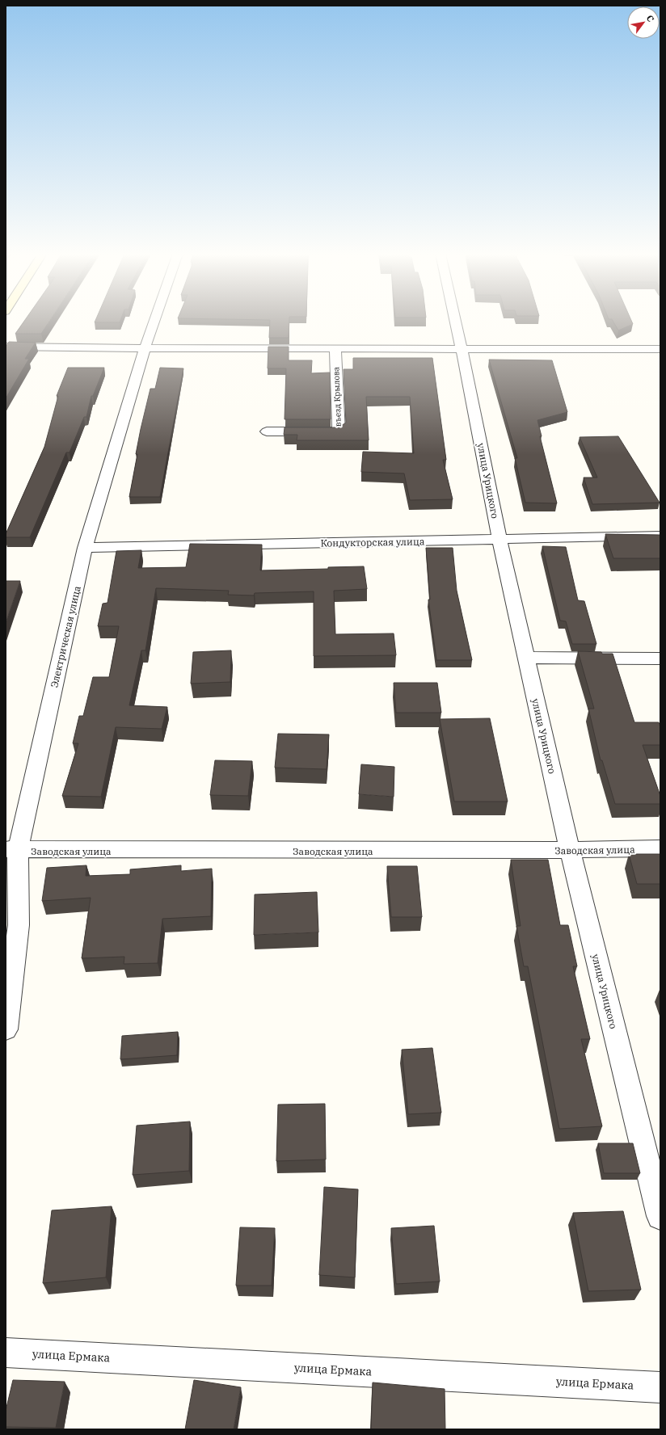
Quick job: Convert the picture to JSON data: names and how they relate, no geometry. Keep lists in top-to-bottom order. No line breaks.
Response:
{"streets":{"street":["въезд Крылова","улица Урицкого","Кондукторская улица","Электрическая улица","Заводская улица","улица Ермака"]},"crossings":[["улица Урицкого","Кондукторская улица"],["улица Урицкого","Заводская улица"],["Кондукторская улица","Электрическая улица"],["Электрическая улица","Заводская улица"]],"north":"top right"}
